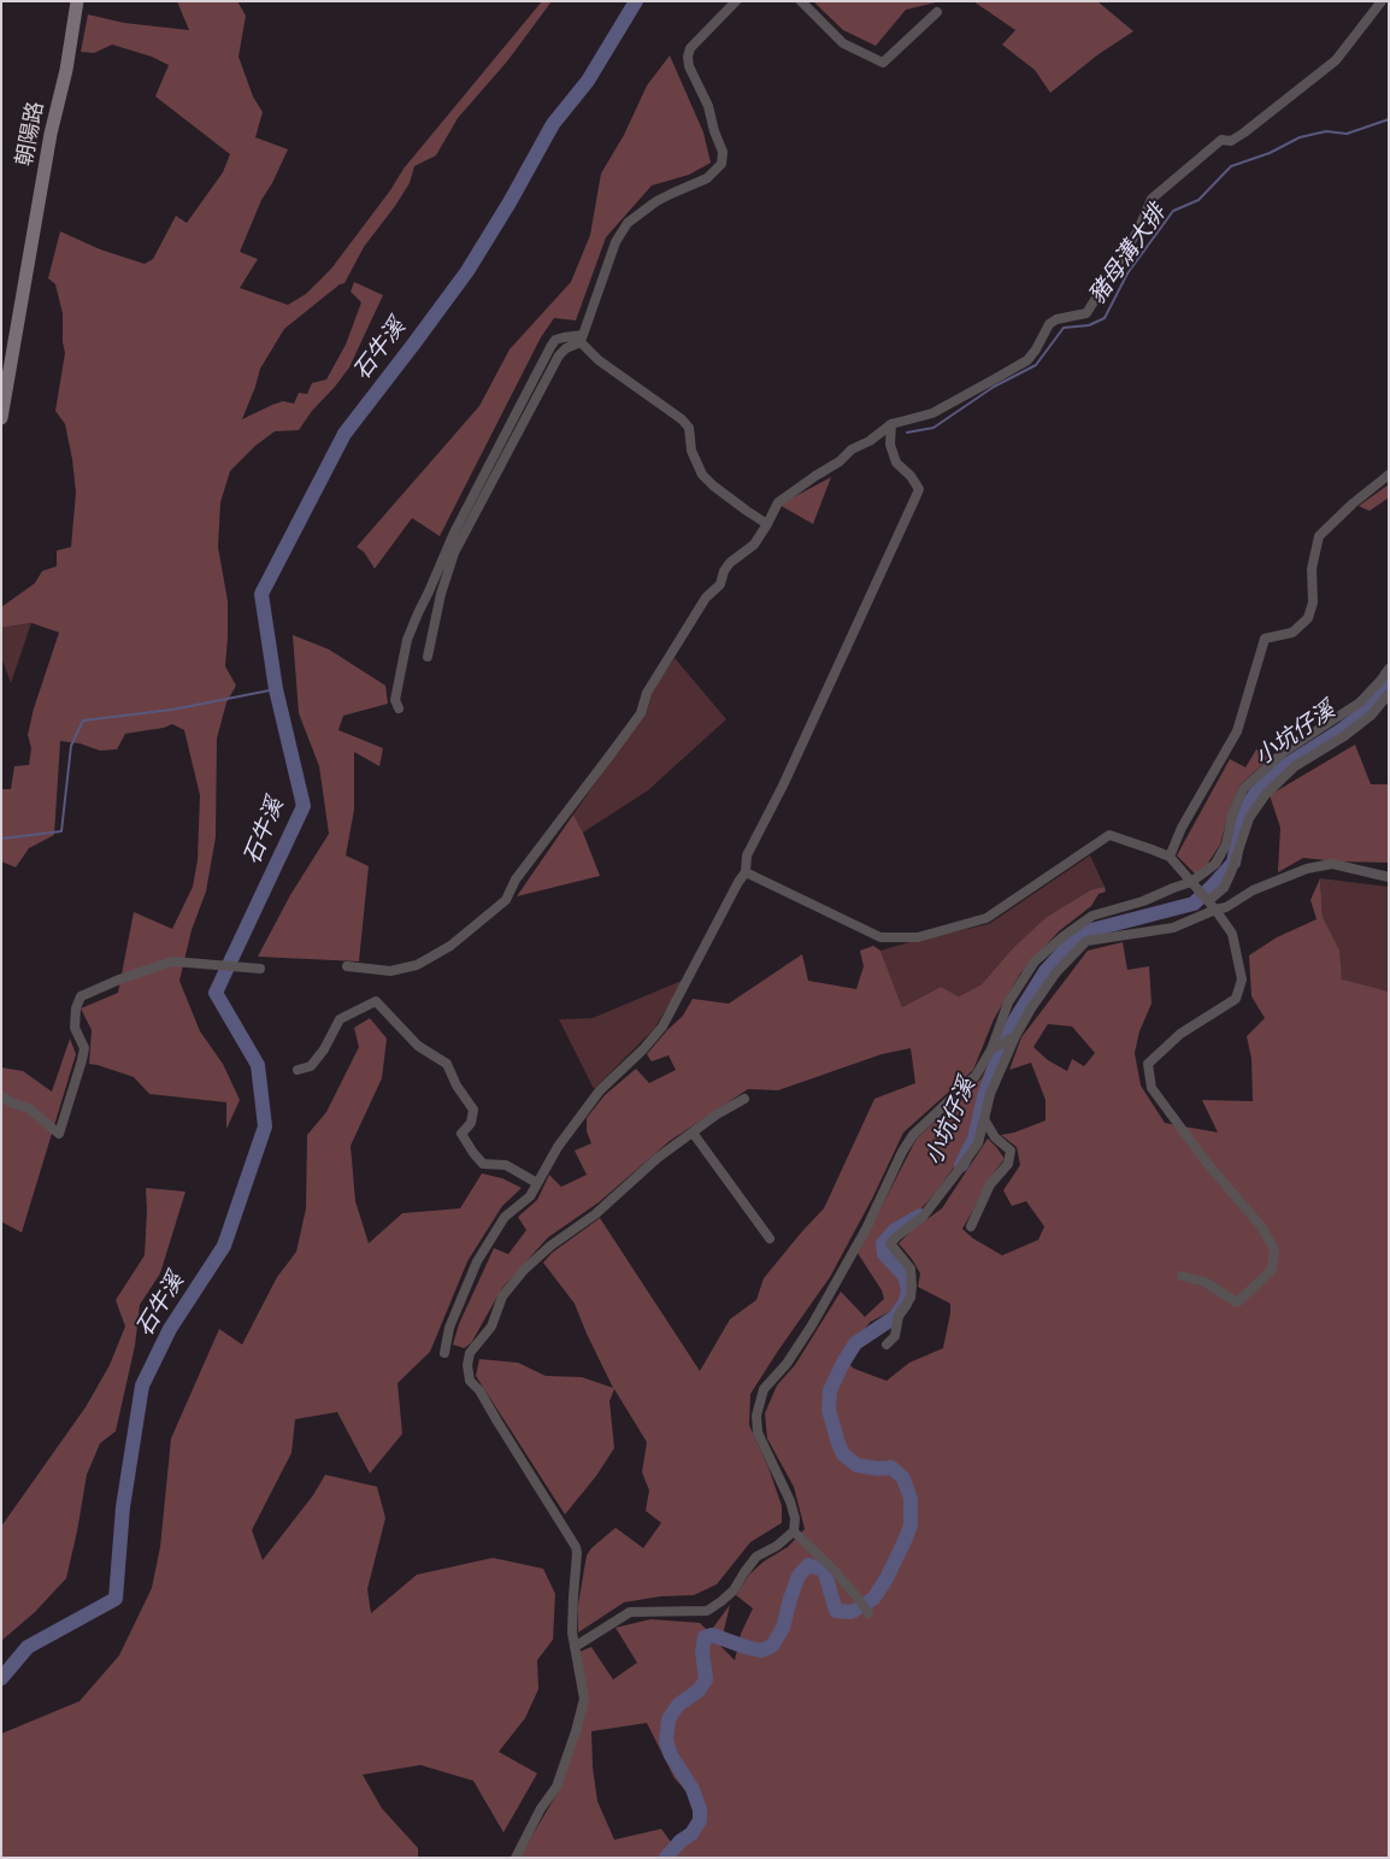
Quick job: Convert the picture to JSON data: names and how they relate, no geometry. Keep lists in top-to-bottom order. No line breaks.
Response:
{"streets":{"main road":["朝陽路"]},"water":["豬母溝大排","石牛溪","小坑仔溪"]}
